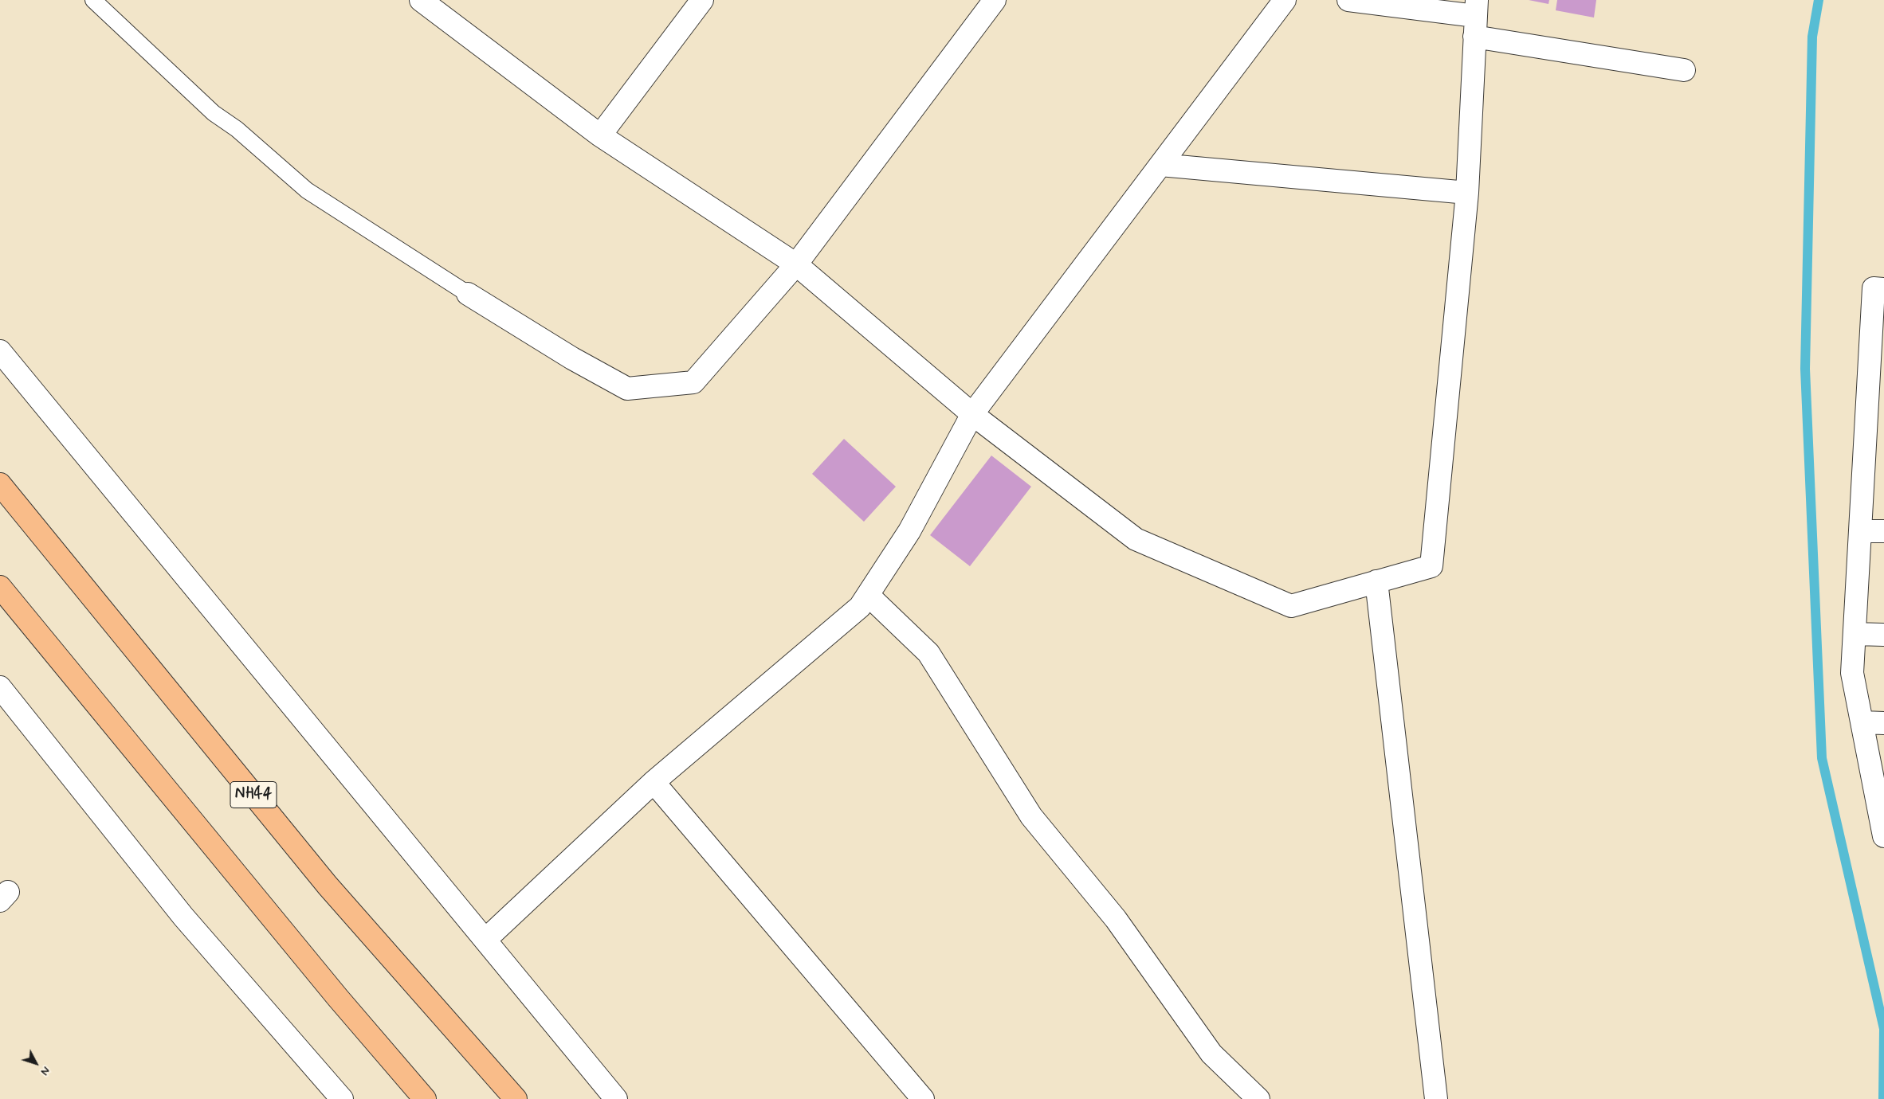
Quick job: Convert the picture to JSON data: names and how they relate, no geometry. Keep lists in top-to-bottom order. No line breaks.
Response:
{"streets":{"highway":["NH44"]},"north":"bottom right"}
